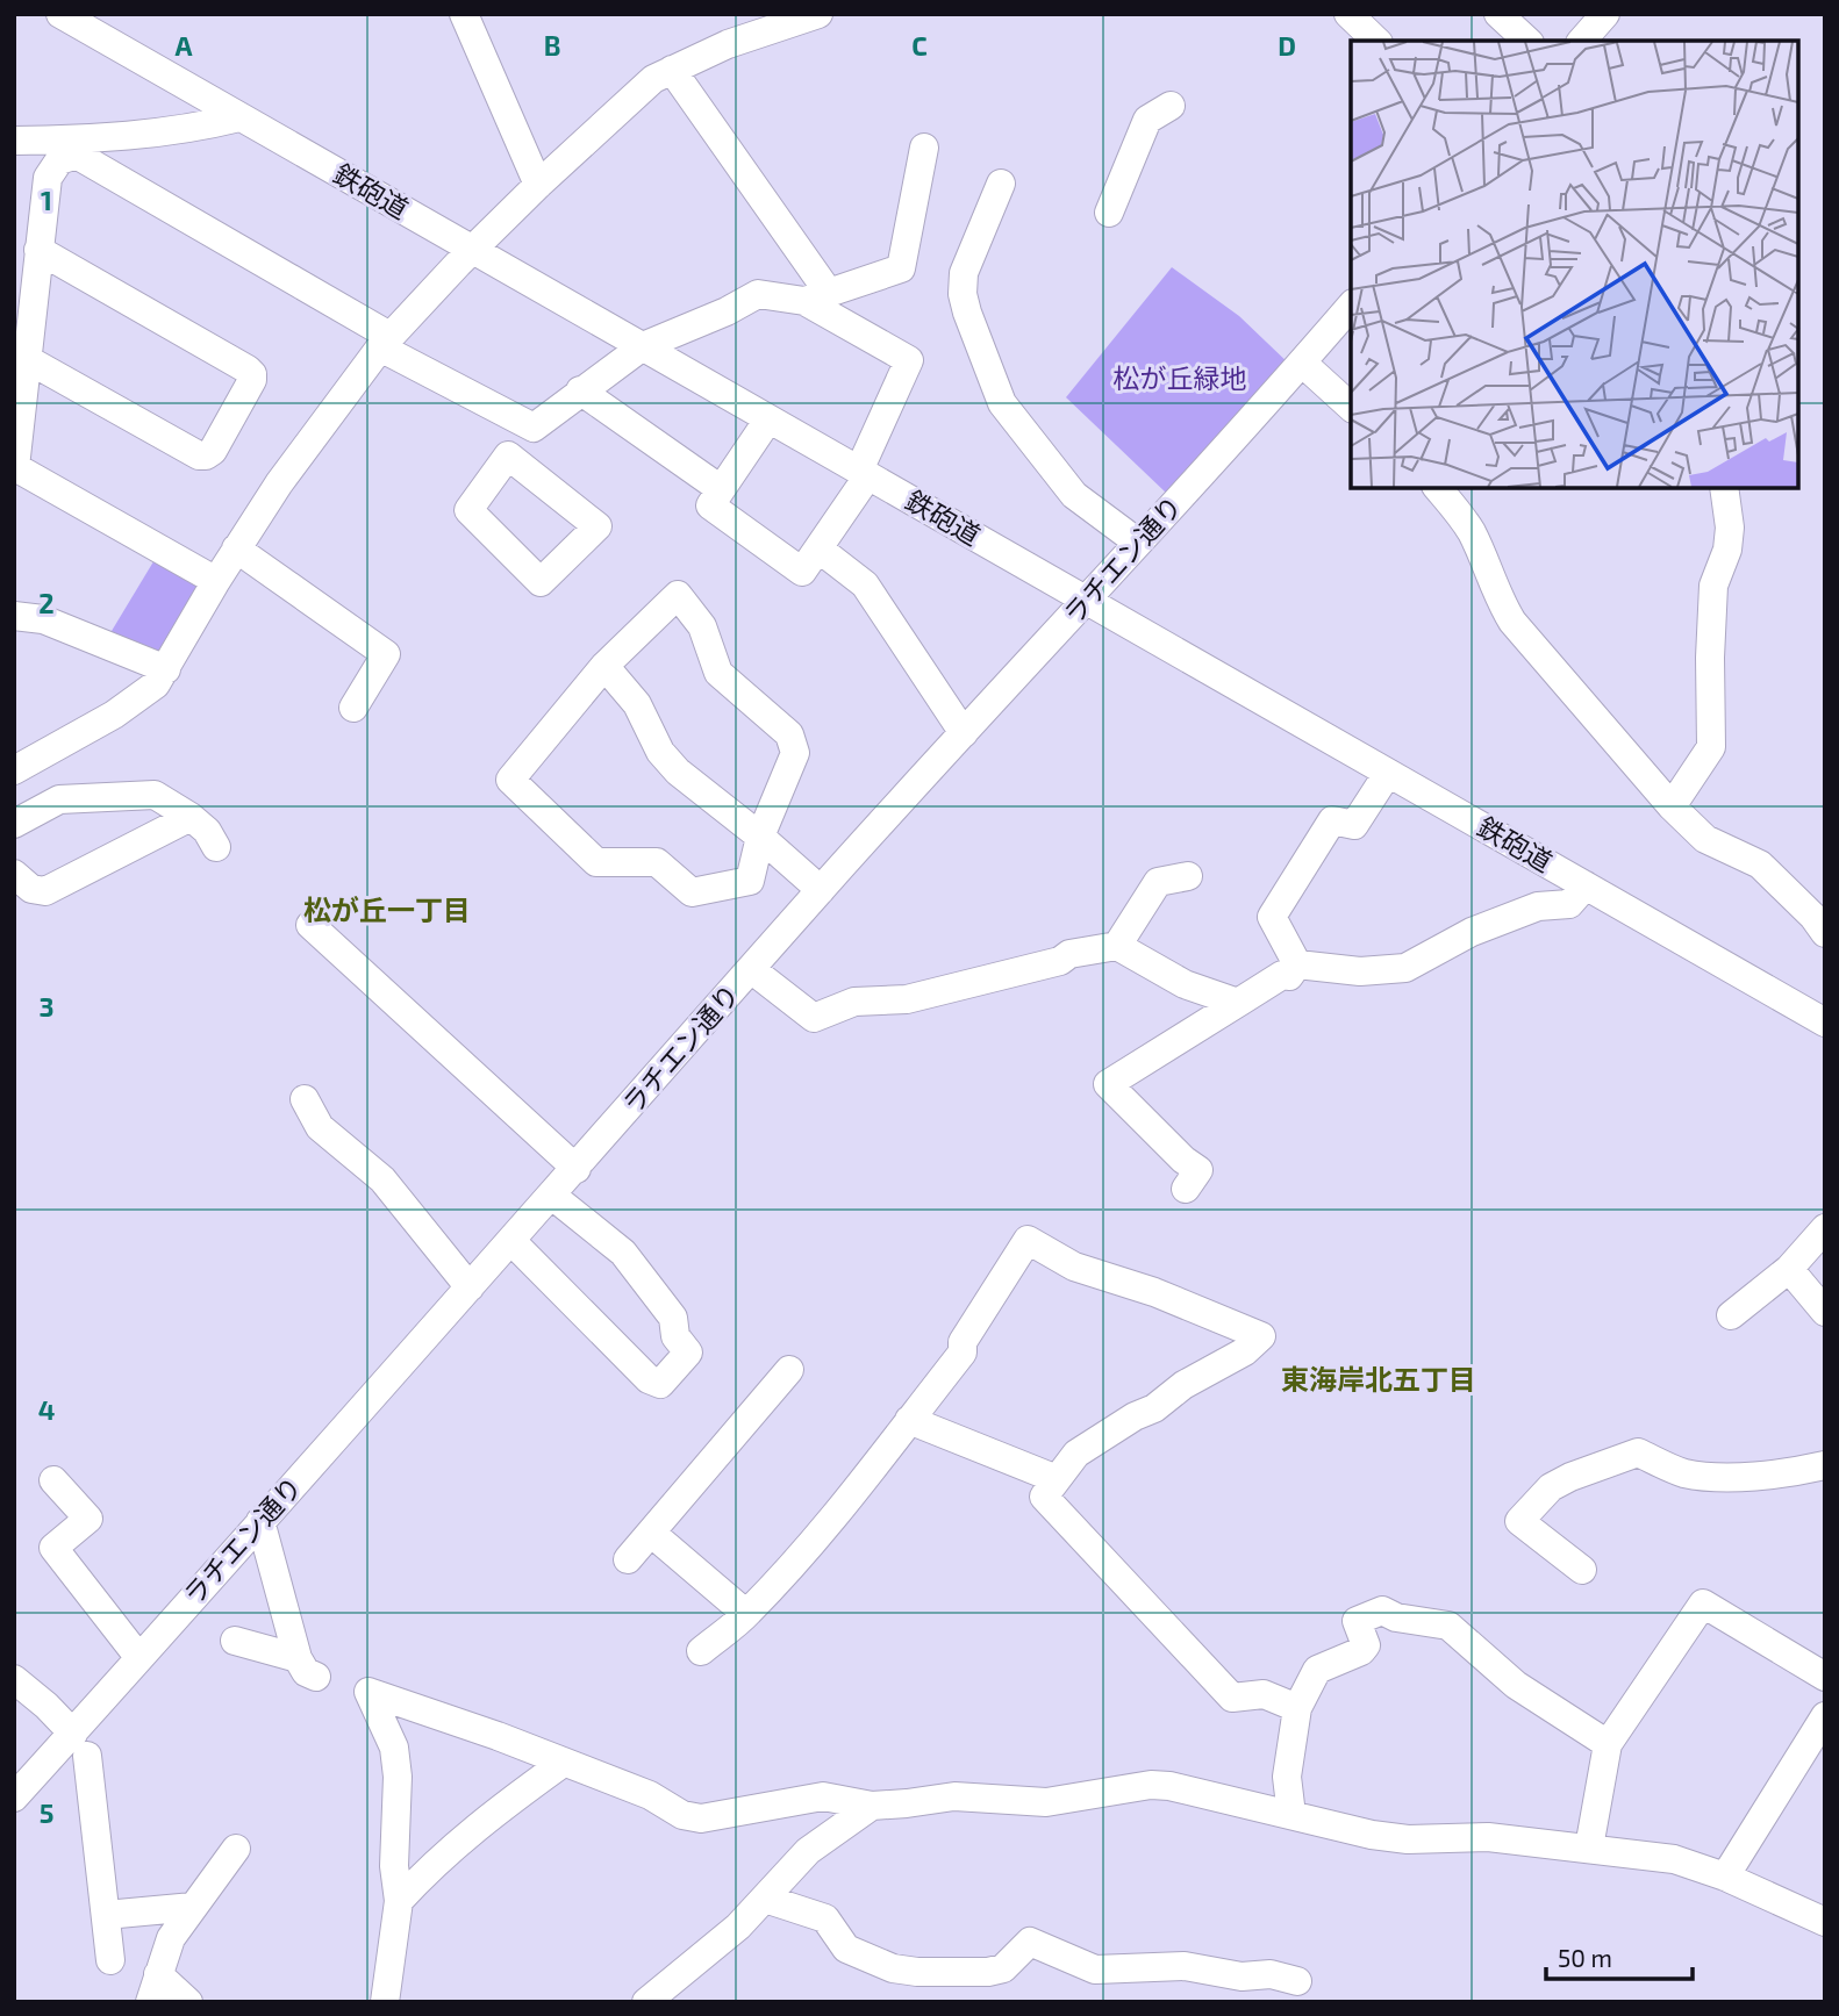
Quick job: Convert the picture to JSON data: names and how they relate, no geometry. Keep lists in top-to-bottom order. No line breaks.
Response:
{"streets":{"street":["鉄砲道","ラチエン通り"]},"crossings":[["鉄砲道","ラチエン通り"]],"districts":["松が丘一丁目","東海岸北五丁目"],"parks":["松が丘緑地"],"scale_bar":"50 m","grid":{"columns":["A","B","C","D"],"rows":["1","2","3","4","5"]}}
